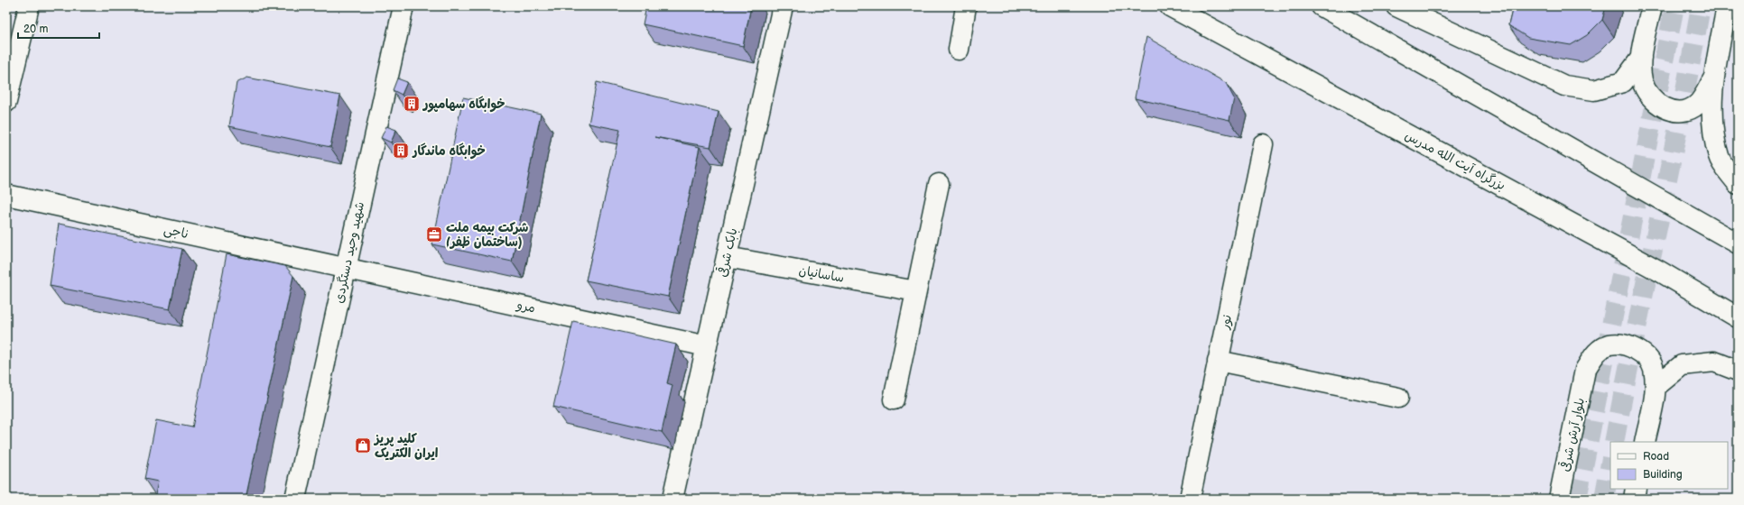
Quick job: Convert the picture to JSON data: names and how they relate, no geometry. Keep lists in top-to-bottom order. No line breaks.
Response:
{"streets":{"main road":["بزرگراه آیت الله مدرس","ناجی","شهید وحید دستگردی","بابک شرقی","ساسانیان","مرو","نور","بلوار آرش شرقی"]},"crossings":[["ناجی","شهید وحید دستگردی"],["ناجی","مرو"],["شهید وحید دستگردی","مرو"],["بابک شرقی","ساسانیان"],["بابک شرقی","مرو"]],"places":{"building":["خوابگاه سهامپور","خوابگاه ماندگار"],"office":["شرکت بیمه ملت (ساختمان ظفر)"],"shop":["کلید پریز ایران الکتریک"]},"legend":["Road","Building"],"scale_bar":"20 m"}
